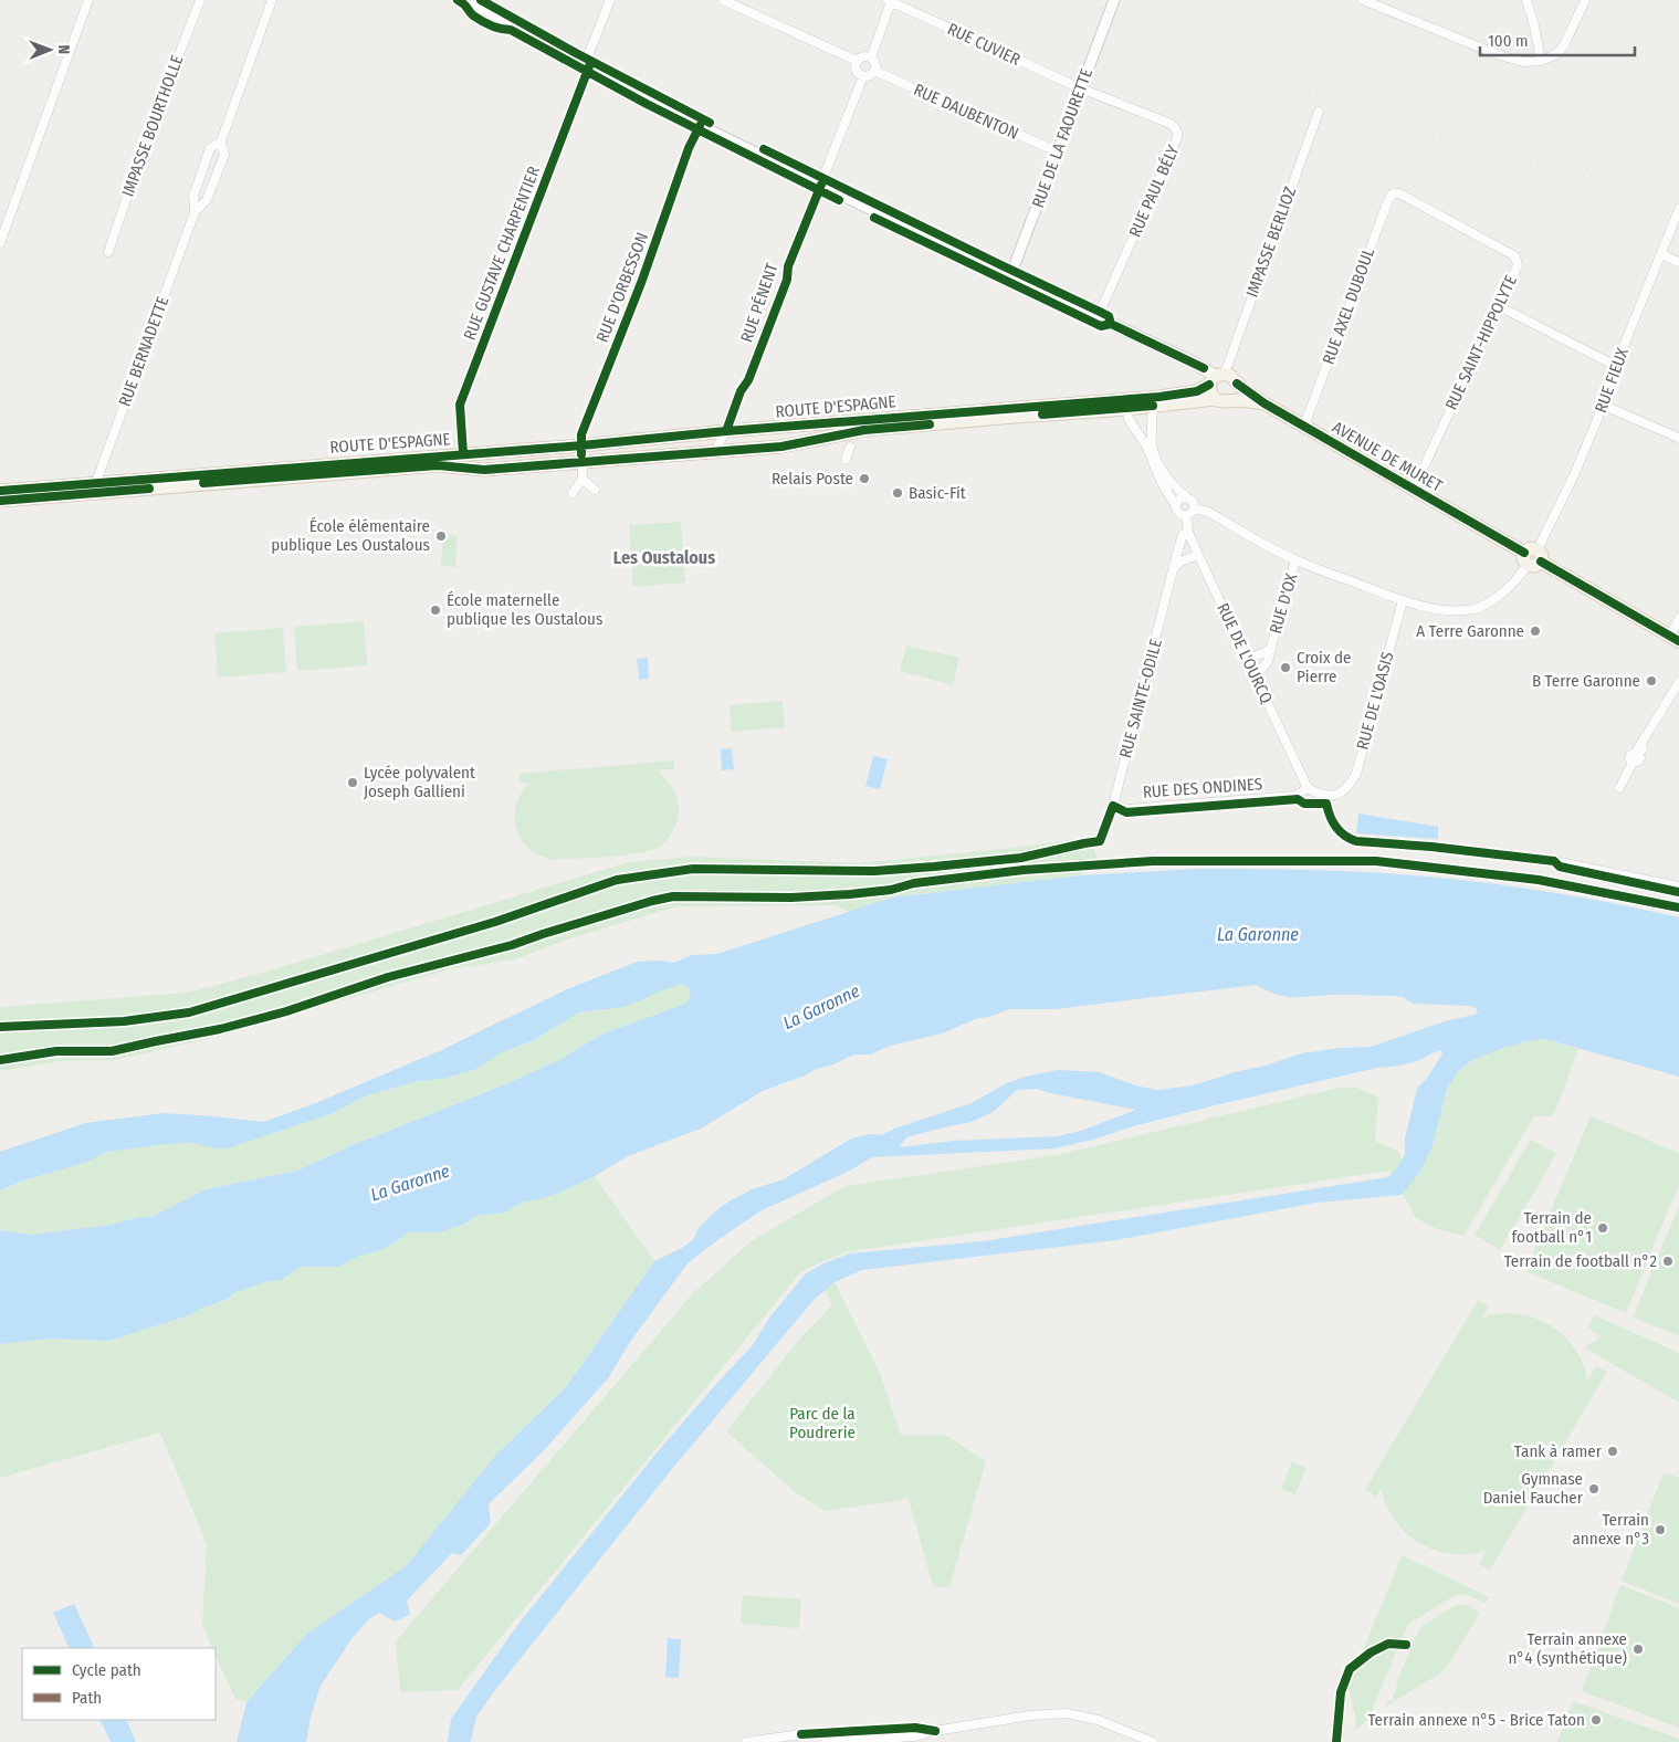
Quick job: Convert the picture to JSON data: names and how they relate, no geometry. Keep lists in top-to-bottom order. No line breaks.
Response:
{"streets":{"main road":["ROUTE D'ESPAGNE","AVENUE DE MURET"],"street":["RUE CUVIER","RUE DAUBENTON","IMPASSE BOURTHOLLE","RUE DE LA FAOURETTE","RUE PAUL BÉLY","IMPASSE BERLIOZ","RUE GUSTAVE CHARPENTIER","RUE D'ORBESSON","RUE PÉNENT","RUE AXEL DUBOUL","RUE SAINT-HIPPOLYTE","RUE BERNADETTE","RUE FIEUX","RUE D'OX","RUE DE L'OURCQ","RUE SAINTE-ODILE","RUE DE L'OASIS","RUE DES ONDINES"]},"crossings":[["RUE CUVIER","RUE DE LA FAOURETTE"],["RUE CUVIER","RUE PAUL BÉLY"],["RUE DAUBENTON","RUE DE LA FAOURETTE"],["RUE DAUBENTON","RUE PÉNENT"],["RUE DE LA FAOURETTE","RUE PAUL BÉLY"],["IMPASSE BERLIOZ","ROUTE D'ESPAGNE"],["IMPASSE BERLIOZ","AVENUE DE MURET"],["RUE GUSTAVE CHARPENTIER","ROUTE D'ESPAGNE"],["RUE D'ORBESSON","ROUTE D'ESPAGNE"],["RUE PÉNENT","ROUTE D'ESPAGNE"],["RUE AXEL DUBOUL","RUE SAINT-HIPPOLYTE"],["RUE AXEL DUBOUL","AVENUE DE MURET"],["RUE SAINT-HIPPOLYTE","AVENUE DE MURET"],["RUE BERNADETTE","ROUTE D'ESPAGNE"],["RUE FIEUX","AVENUE DE MURET"],["RUE FIEUX","RUE D'OX"],["RUE FIEUX","RUE DE L'OURCQ"],["RUE FIEUX","RUE DE L'OASIS"],["ROUTE D'ESPAGNE","AVENUE DE MURET"],["RUE D'OX","RUE DE L'OURCQ"],["RUE DE L'OURCQ","RUE SAINTE-ODILE"],["RUE DE L'OURCQ","RUE DES ONDINES"],["RUE SAINTE-ODILE","RUE DES ONDINES"],["RUE DE L'OASIS","RUE DES ONDINES"]],"districts":["Les Oustalous"],"water":["La Garonne"],"parks":["Parc de la Poudrerie"],"places":["Relais Poste","Basic-Fit","École élémentaire publique Les Oustalous","École maternelle publique les Oustalous","A Terre Garonne","Croix de Pierre","B Terre Garonne","Lycée polyvalent Joseph Gallieni","Terrain de football n°1","Terrain de football n°2","Tank à ramer","Gymnase Daniel Faucher","Terrain annexe n°3","Terrain annexe n°4 (synthétique)","Terrain annexe n°5 - Brice Taton"],"legend":["Cycle path","Path"],"scale_bar":"100 m","north":"right"}
